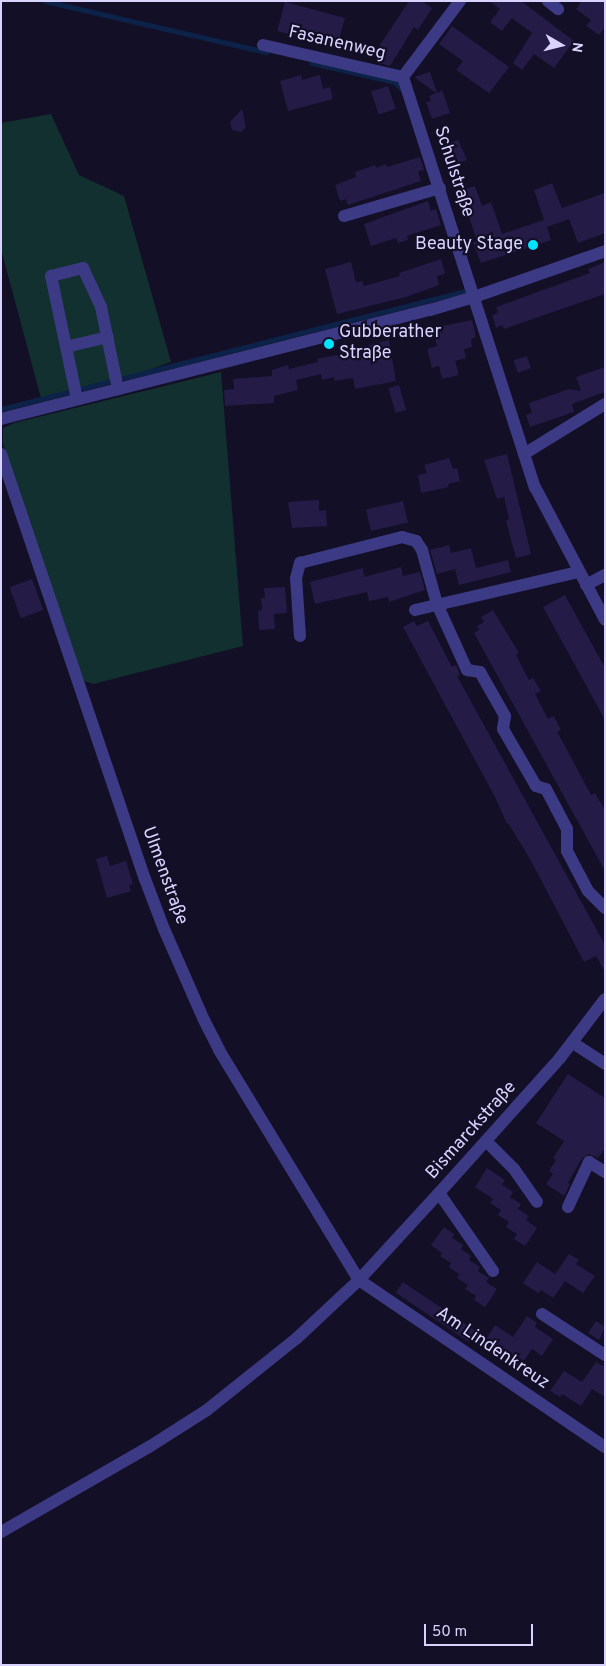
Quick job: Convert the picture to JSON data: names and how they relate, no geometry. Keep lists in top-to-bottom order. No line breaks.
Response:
{"streets":{"street":["Fasanenweg","Schulstraße","Ulmenstraße","Bismarckstraße","Am Lindenkreuz"]},"crossings":[["Fasanenweg","Schulstraße"],["Ulmenstraße","Bismarckstraße"],["Ulmenstraße","Am Lindenkreuz"],["Bismarckstraße","Am Lindenkreuz"]],"places":["Beauty Stage","Gubberather Straße"],"scale_bar":"50 m","north":"right"}
